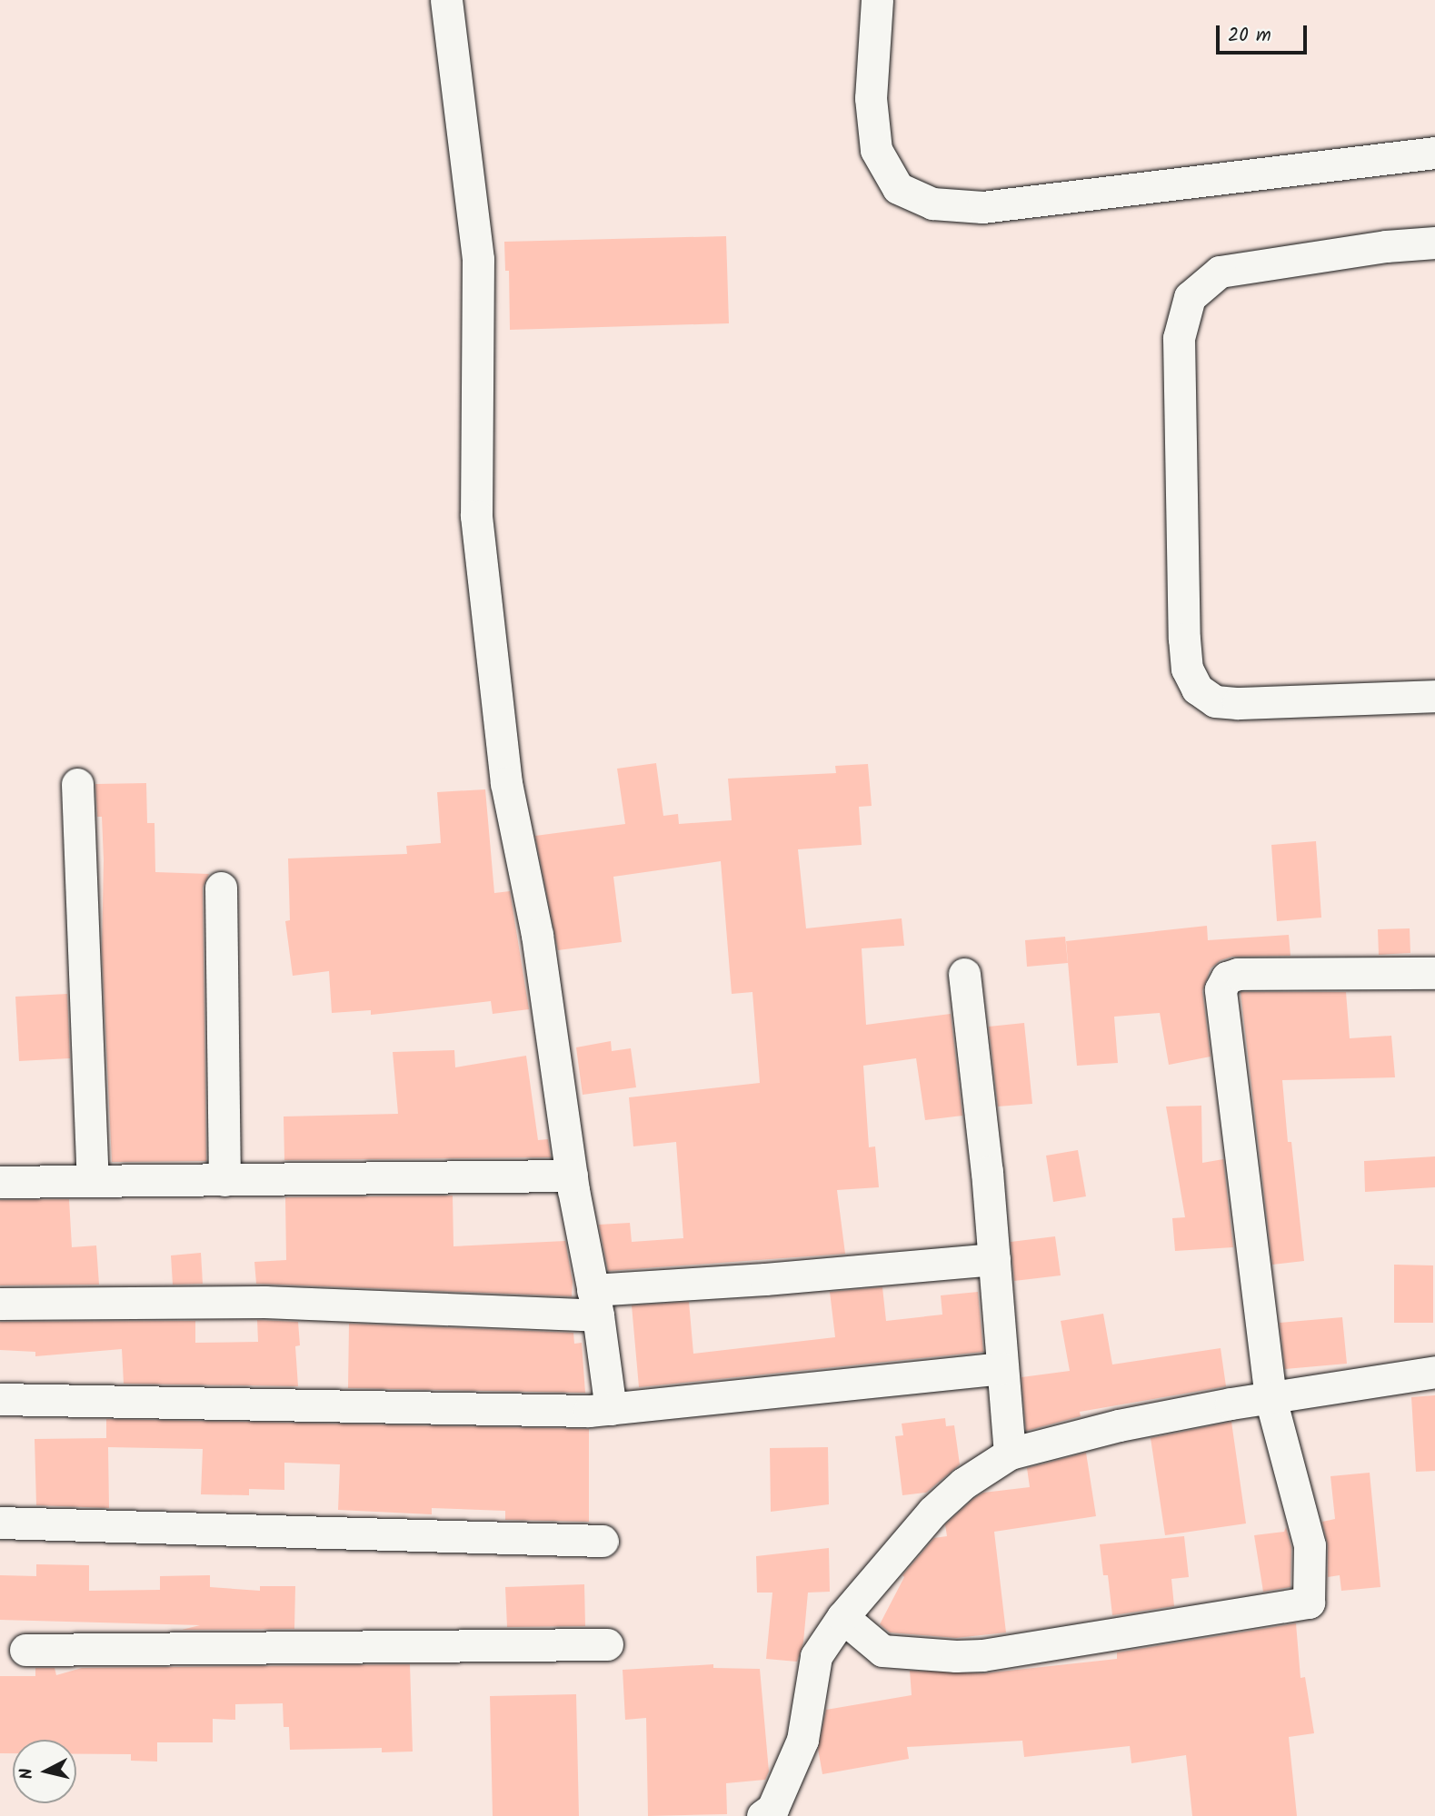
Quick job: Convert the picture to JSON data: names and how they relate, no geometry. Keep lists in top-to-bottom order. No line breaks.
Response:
{"scale_bar":"20 m","north":"left"}
